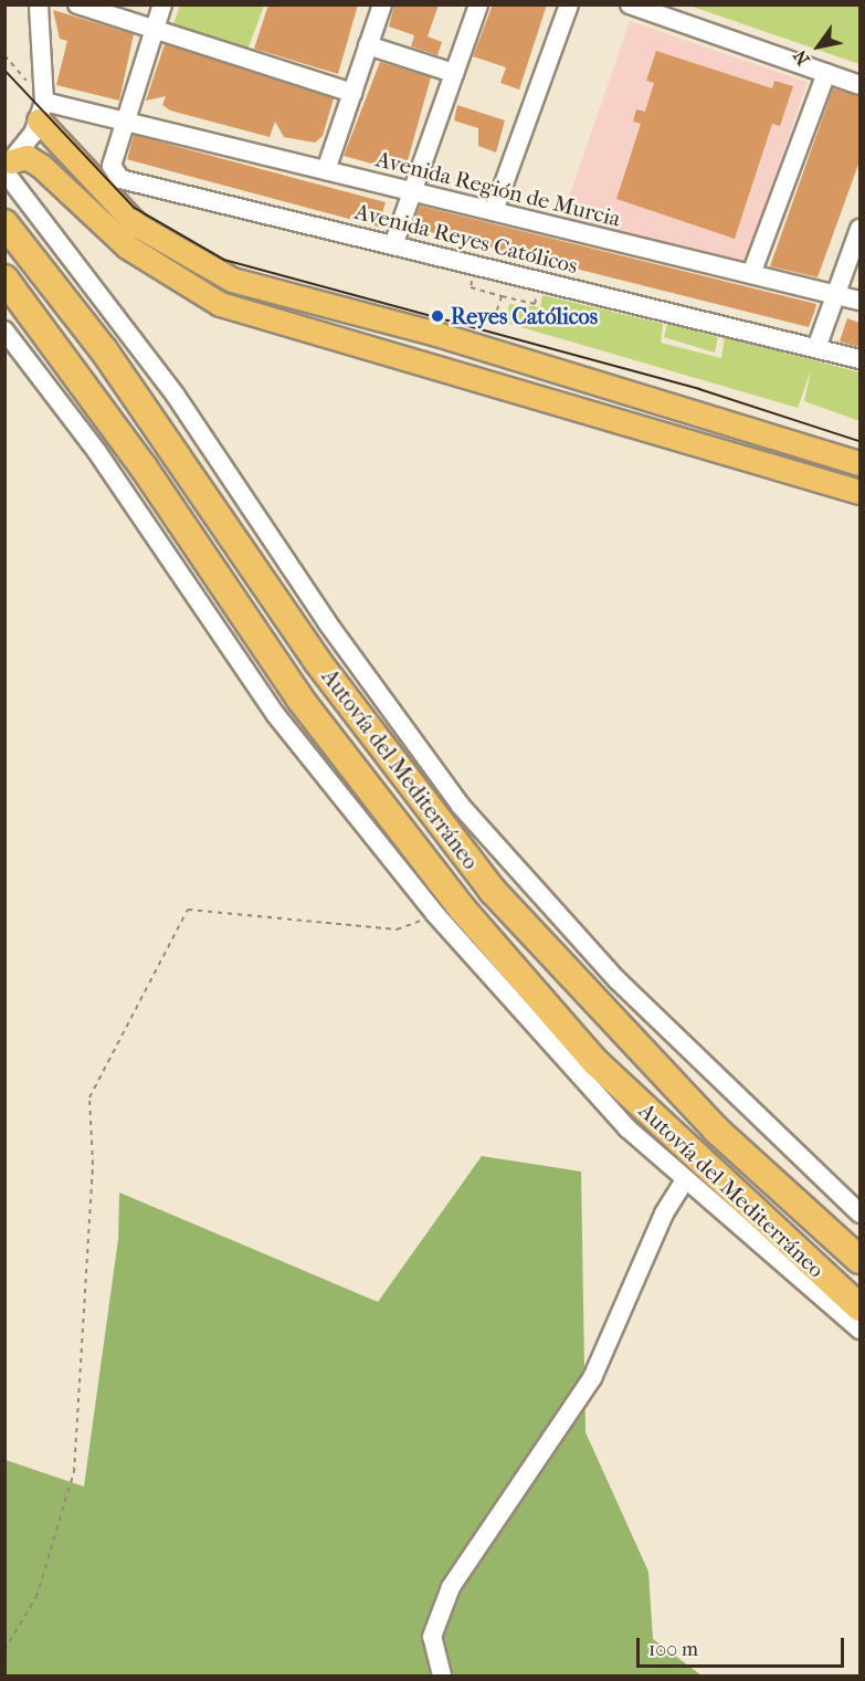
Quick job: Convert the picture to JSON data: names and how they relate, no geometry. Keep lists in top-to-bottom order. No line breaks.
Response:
{"streets":{"highway":["Autovía del Mediterráneo"],"street":["Avenida Región de Murcia","Avenida Reyes Católicos"]},"crossings":[["Avenida Región de Murcia","Avenida Reyes Católicos"]],"places":["Reyes Católicos"],"scale_bar":"100 m","north":"bottom left"}
